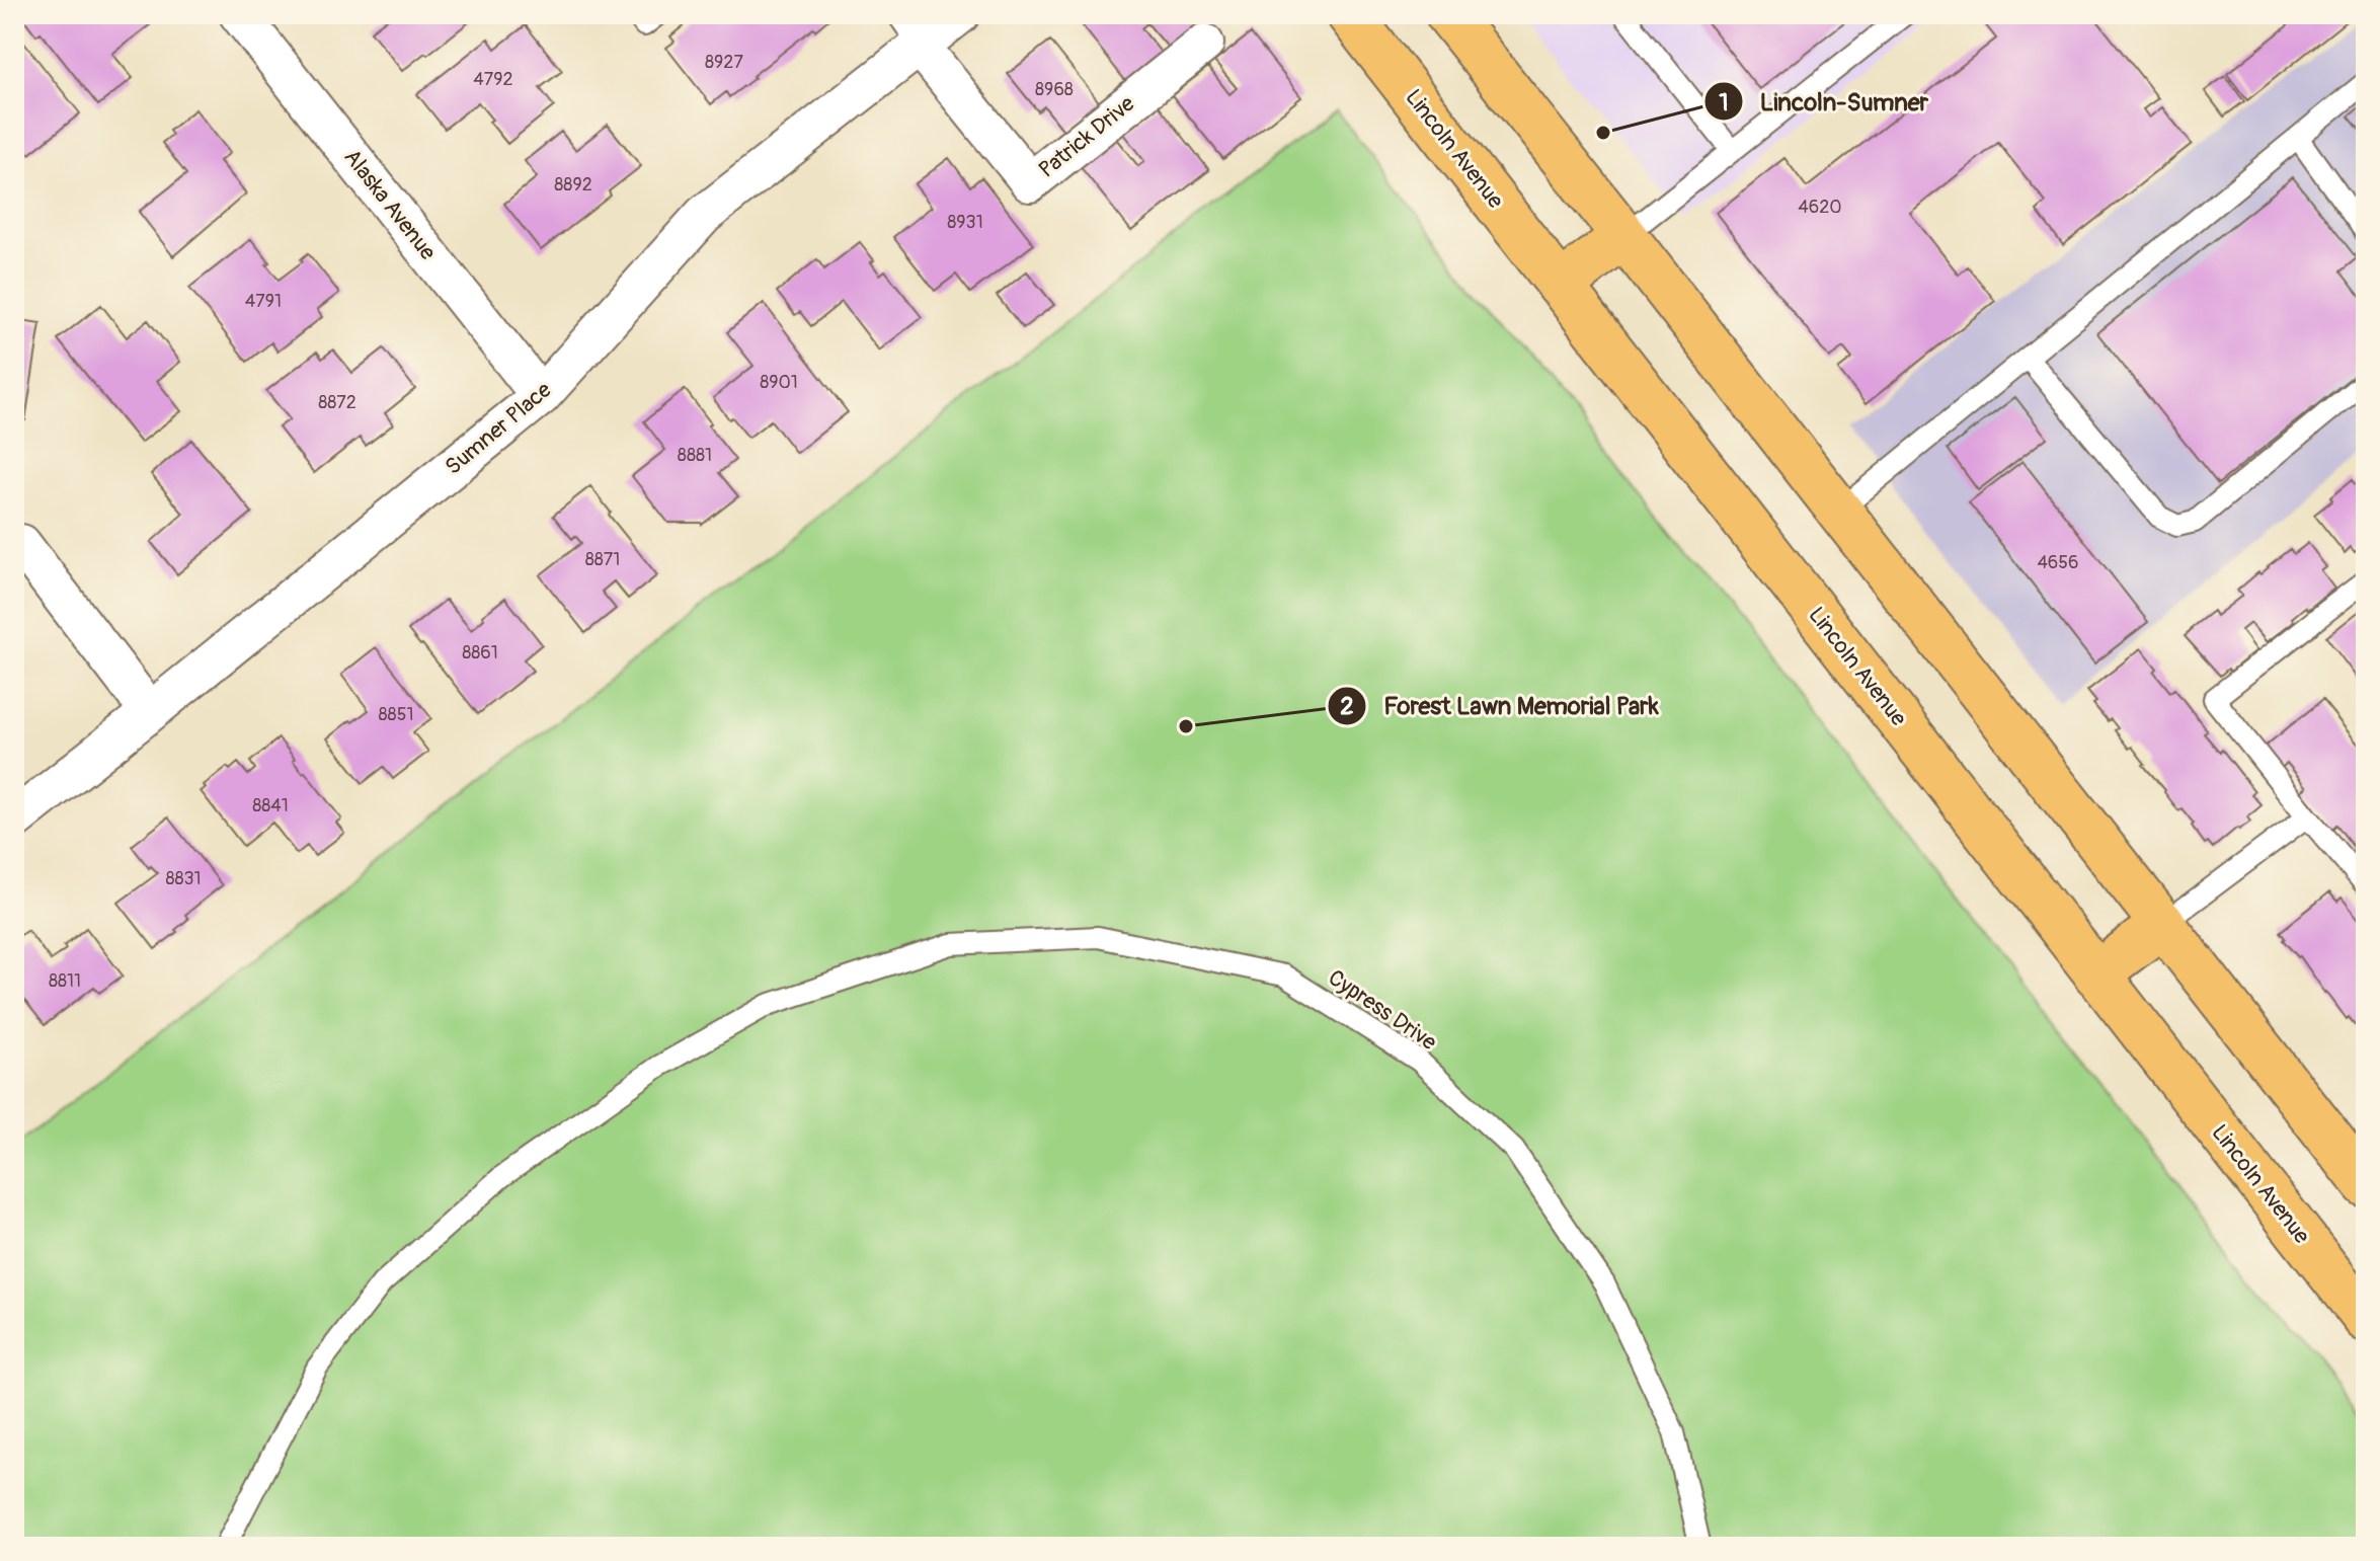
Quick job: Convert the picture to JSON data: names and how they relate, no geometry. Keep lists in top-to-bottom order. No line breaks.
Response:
{"streets":{"main road":["Lincoln Avenue"],"street":["Patrick Drive","Alaska Avenue","Sumner Place"],"lane":["Cypress Drive"]},"crossings":[["Patrick Drive","Sumner Place"],["Alaska Avenue","Sumner Place"]],"places":["Lincoln-Sumner","Forest Lawn Memorial Park"],"house_numbers":["8927","4792","8968","8892","4620","8931","4791","8901","8872","8881","8871","4656","8861","8851","8841","8831","8811"]}
